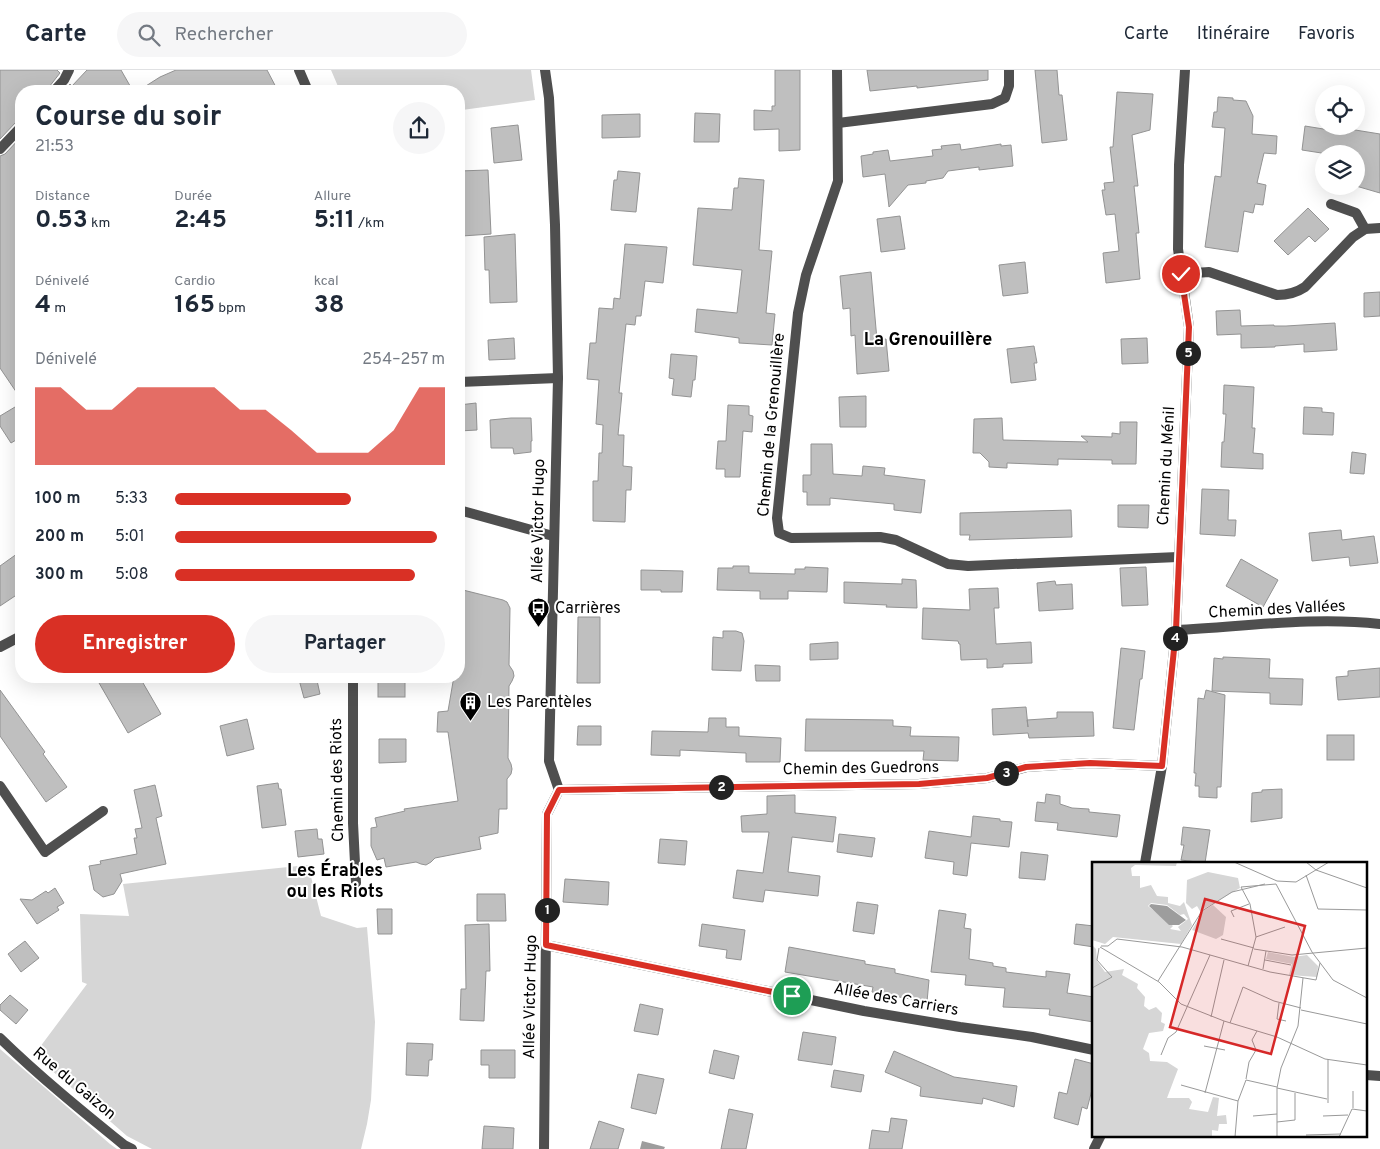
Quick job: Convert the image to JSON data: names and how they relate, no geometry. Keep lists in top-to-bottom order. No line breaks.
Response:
{"streets":{"street":["Chemin de la Grenouillère","Chemin du Ménil","Allée Victor Hugo","Chemin des Vallées","Chemin des Guedrons","Chemin des Riots","Allée des Carriers","Rue du Gaizon"]},"crossings":[["Chemin de la Grenouillère","Chemin du Ménil"],["Chemin du Ménil","Chemin des Vallées"],["Chemin du Ménil","Chemin des Guedrons"],["Allée Victor Hugo","Chemin des Guedrons"],["Allée Victor Hugo","Allée des Carriers"]],"districts":["La Grenouillère","Les Érables ou les Riots"],"places":{"bus stop":["Carrières"],"building":["Les Parentèles"]},"page":{"header":"Carte","search":"Rechercher","nav":["Carte","Itinéraire","Favoris"],"heading":["Course du soir","21:53"],"stats":[["Distance","0.53 km"],["Durée","2:45"],["Allure","5:11 /km"],["Dénivelé","4 m"],["Cardio","165 bpm"],["kcal","38"]],"chart":["Dénivelé","254–257 m"],"pins":["5","4","3","2","1"],"list":[{"name":"100 m","note":"5:33"},{"name":"200 m","note":"5:01"},{"name":"300 m","note":"5:08"}],"buttons":["Enregistrer","Partager"]}}
